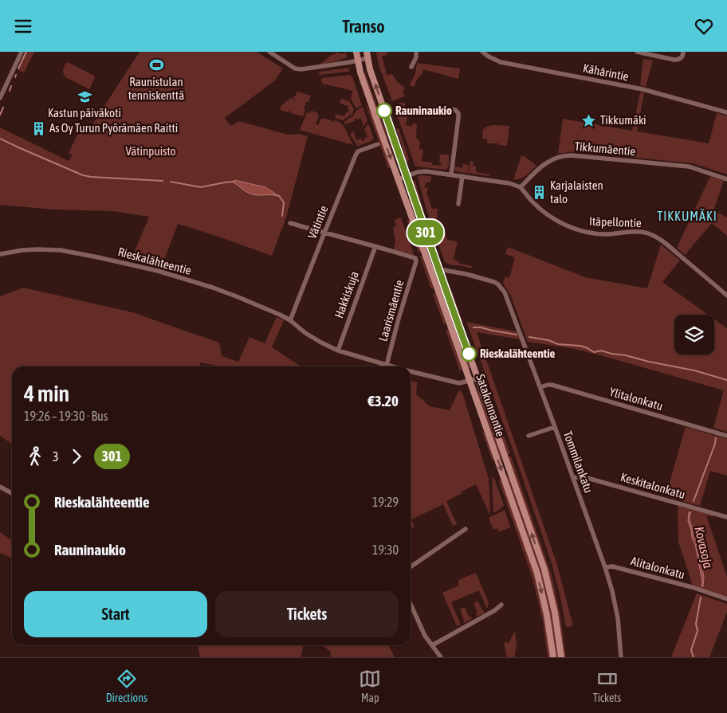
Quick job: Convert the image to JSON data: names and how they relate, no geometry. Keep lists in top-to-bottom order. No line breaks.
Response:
{"streets":{"main road":["Satakunnantie"],"street":["Kähärintie","Tikkumäentie","Vätintie","Itäpellontie","Rieskalähteentie","Hakkiskuja","Laarismäentie","Ylitalonkatu","Tommilankatu","Keskitalonkatu","Alitalonkatu"]},"crossings":[["Tikkumäentie","Itäpellontie"],["Vätintie","Rieskalähteentie"],["Rieskalähteentie","Hakkiskuja"],["Rieskalähteentie","Laarismäentie"],["Rieskalähteentie","Satakunnantie"],["Hakkiskuja","Laarismäentie"],["Ylitalonkatu","Tommilankatu"],["Satakunnantie","Tommilankatu"],["Tommilankatu","Keskitalonkatu"],["Tommilankatu","Alitalonkatu"]],"districts":["TIKKUMÄKI"],"water":["Kovasoja"],"parks":["Vätinpuisto"],"places":{"sports":["Raunistulan tenniskenttä"],"school or university":["Kastun päiväkoti"],"other":["Rauninaukio","Rieskalähteentie"],"place":["Tikkumäki"],"building":["As Oy Turun Pyörämäen Raitti","Karjalaisten talo"]},"lines":["bus line 301"],"page":{"header":"Transo","on_map":"301","heading":["4 min","19:26 – 19:30 · Bus","€3.20"],"legs":["3","301"],"list":[{"name":"Rieskalähteentie","value":"19:29"},{"name":"Rauninaukio","value":"19:30"}],"buttons":["Start","Tickets"],"tabs":["Directions","Map","Tickets"]}}
